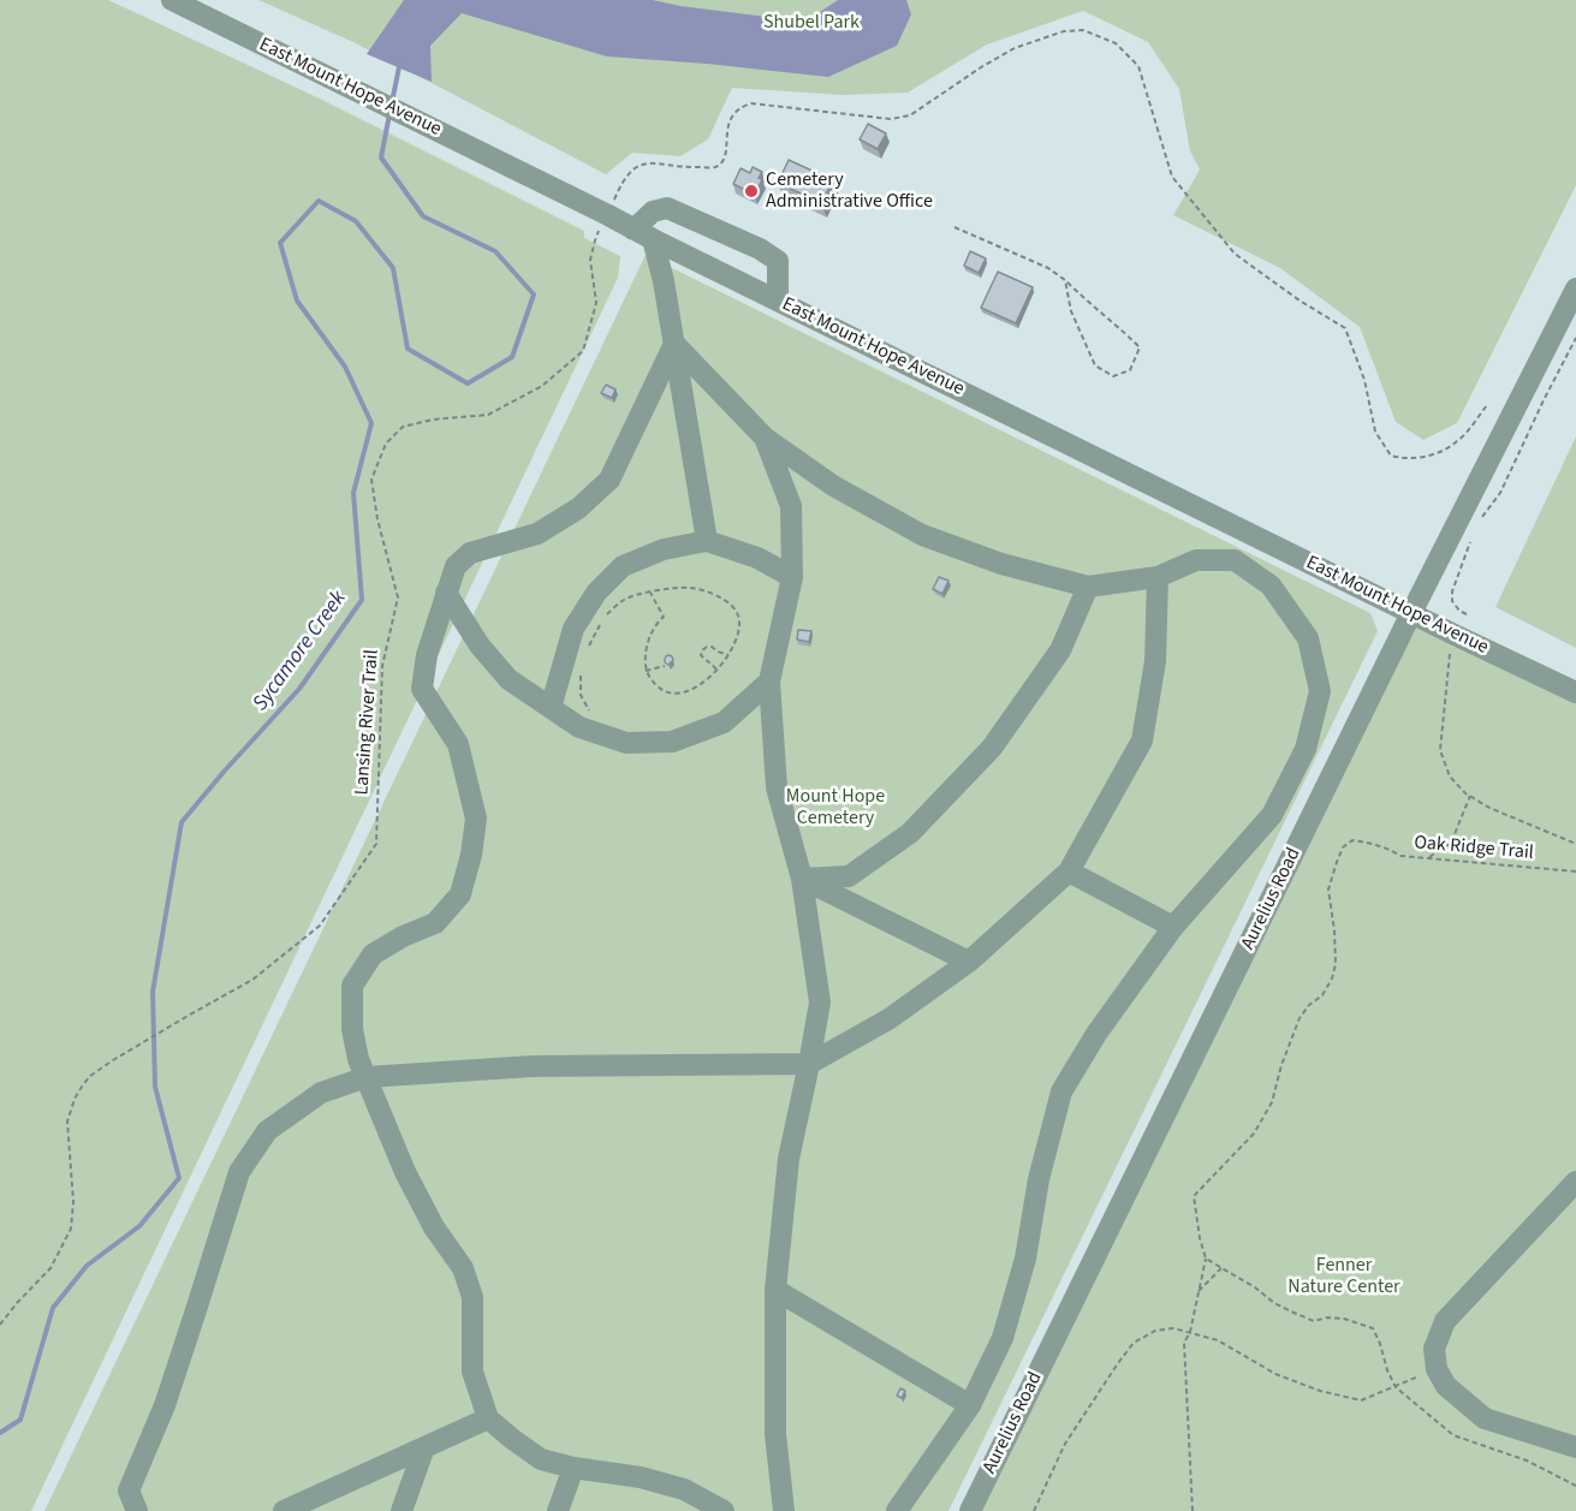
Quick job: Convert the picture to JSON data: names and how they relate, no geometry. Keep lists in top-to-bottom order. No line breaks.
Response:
{"streets":{"street":["East Mount Hope Avenue","Aurelius Road"],"path":["Lansing River Trail","Oak Ridge Trail"]},"crossings":[["East Mount Hope Avenue","Aurelius Road"]],"water":["Sycamore Creek"],"parks":["Shubel Park","Mount Hope Cemetery","Fenner Nature Center"],"places":["Cemetery Administrative Office"]}
